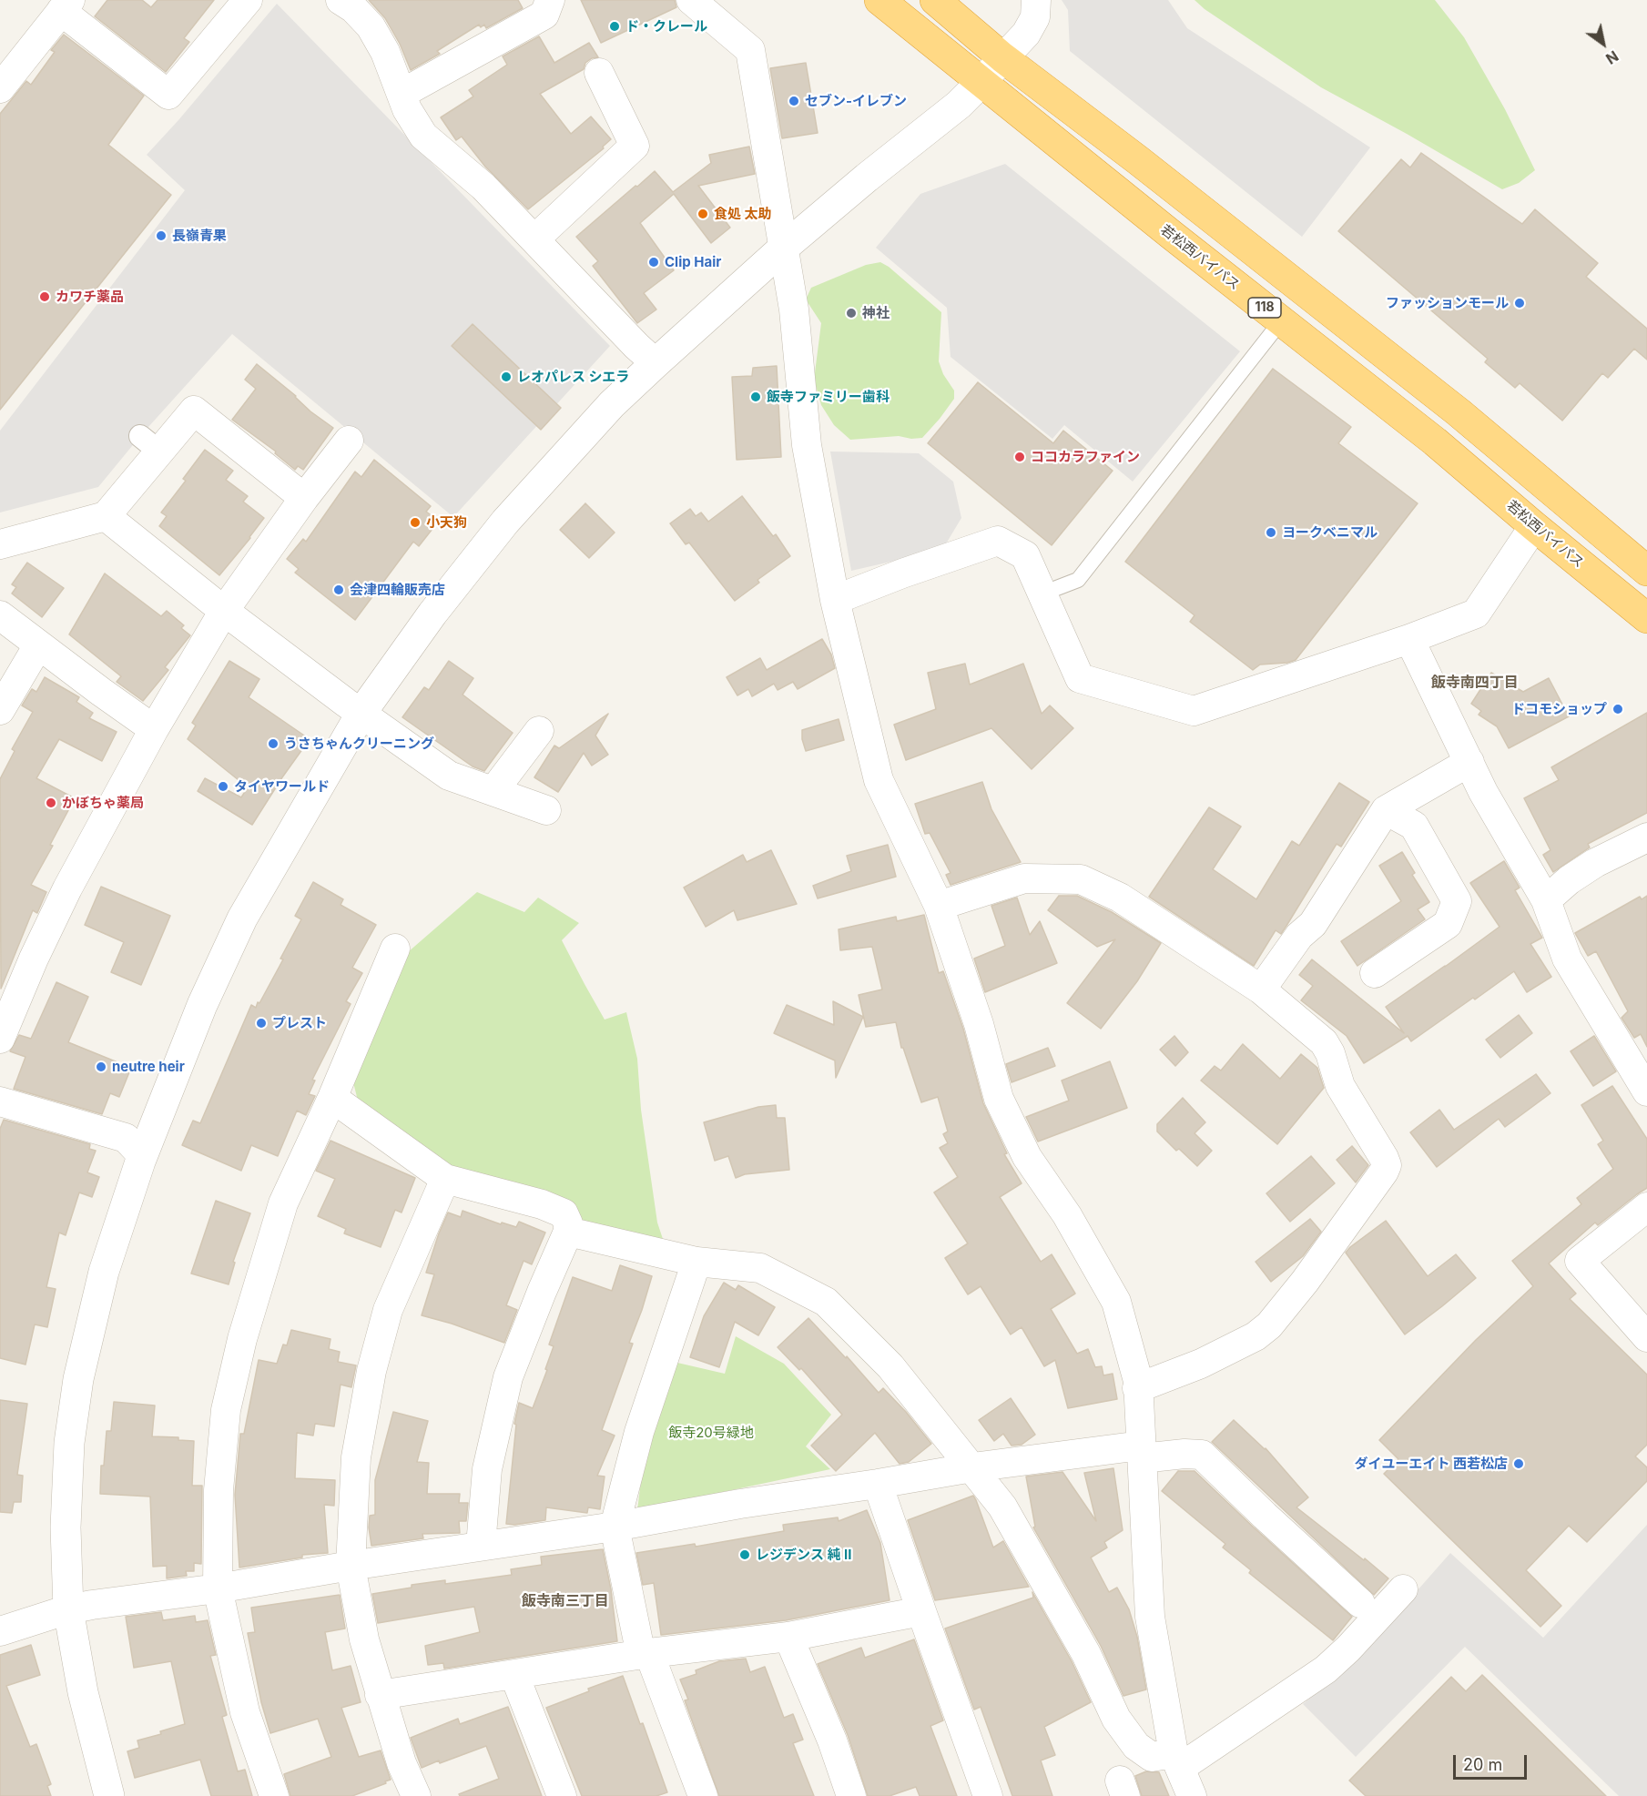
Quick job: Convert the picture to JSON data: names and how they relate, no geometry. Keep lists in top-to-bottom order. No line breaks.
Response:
{"streets":{"highway":["若松西バイパス","118"]},"districts":["飯寺南四丁目","飯寺南三丁目"],"parks":["飯寺20号緑地"],"places":["ド・クレール","セブン-イレブン","食処 太助","長嶺青果","Clip Hair","カワチ薬品","ファッションモール","神社","レオパレス シエラ","飯寺ファミリー歯科","ココカラファイン","小天狗","ヨークベニマル","会津四輪販売店","ドコモショップ","うさちゃんクリーニング","タイヤワールド","かぼちゃ薬局","プレスト","neutre heir","ダイユーエイト 西若松店","レジデンス 純 II"],"scale_bar":"20 m","north":"bottom right"}
